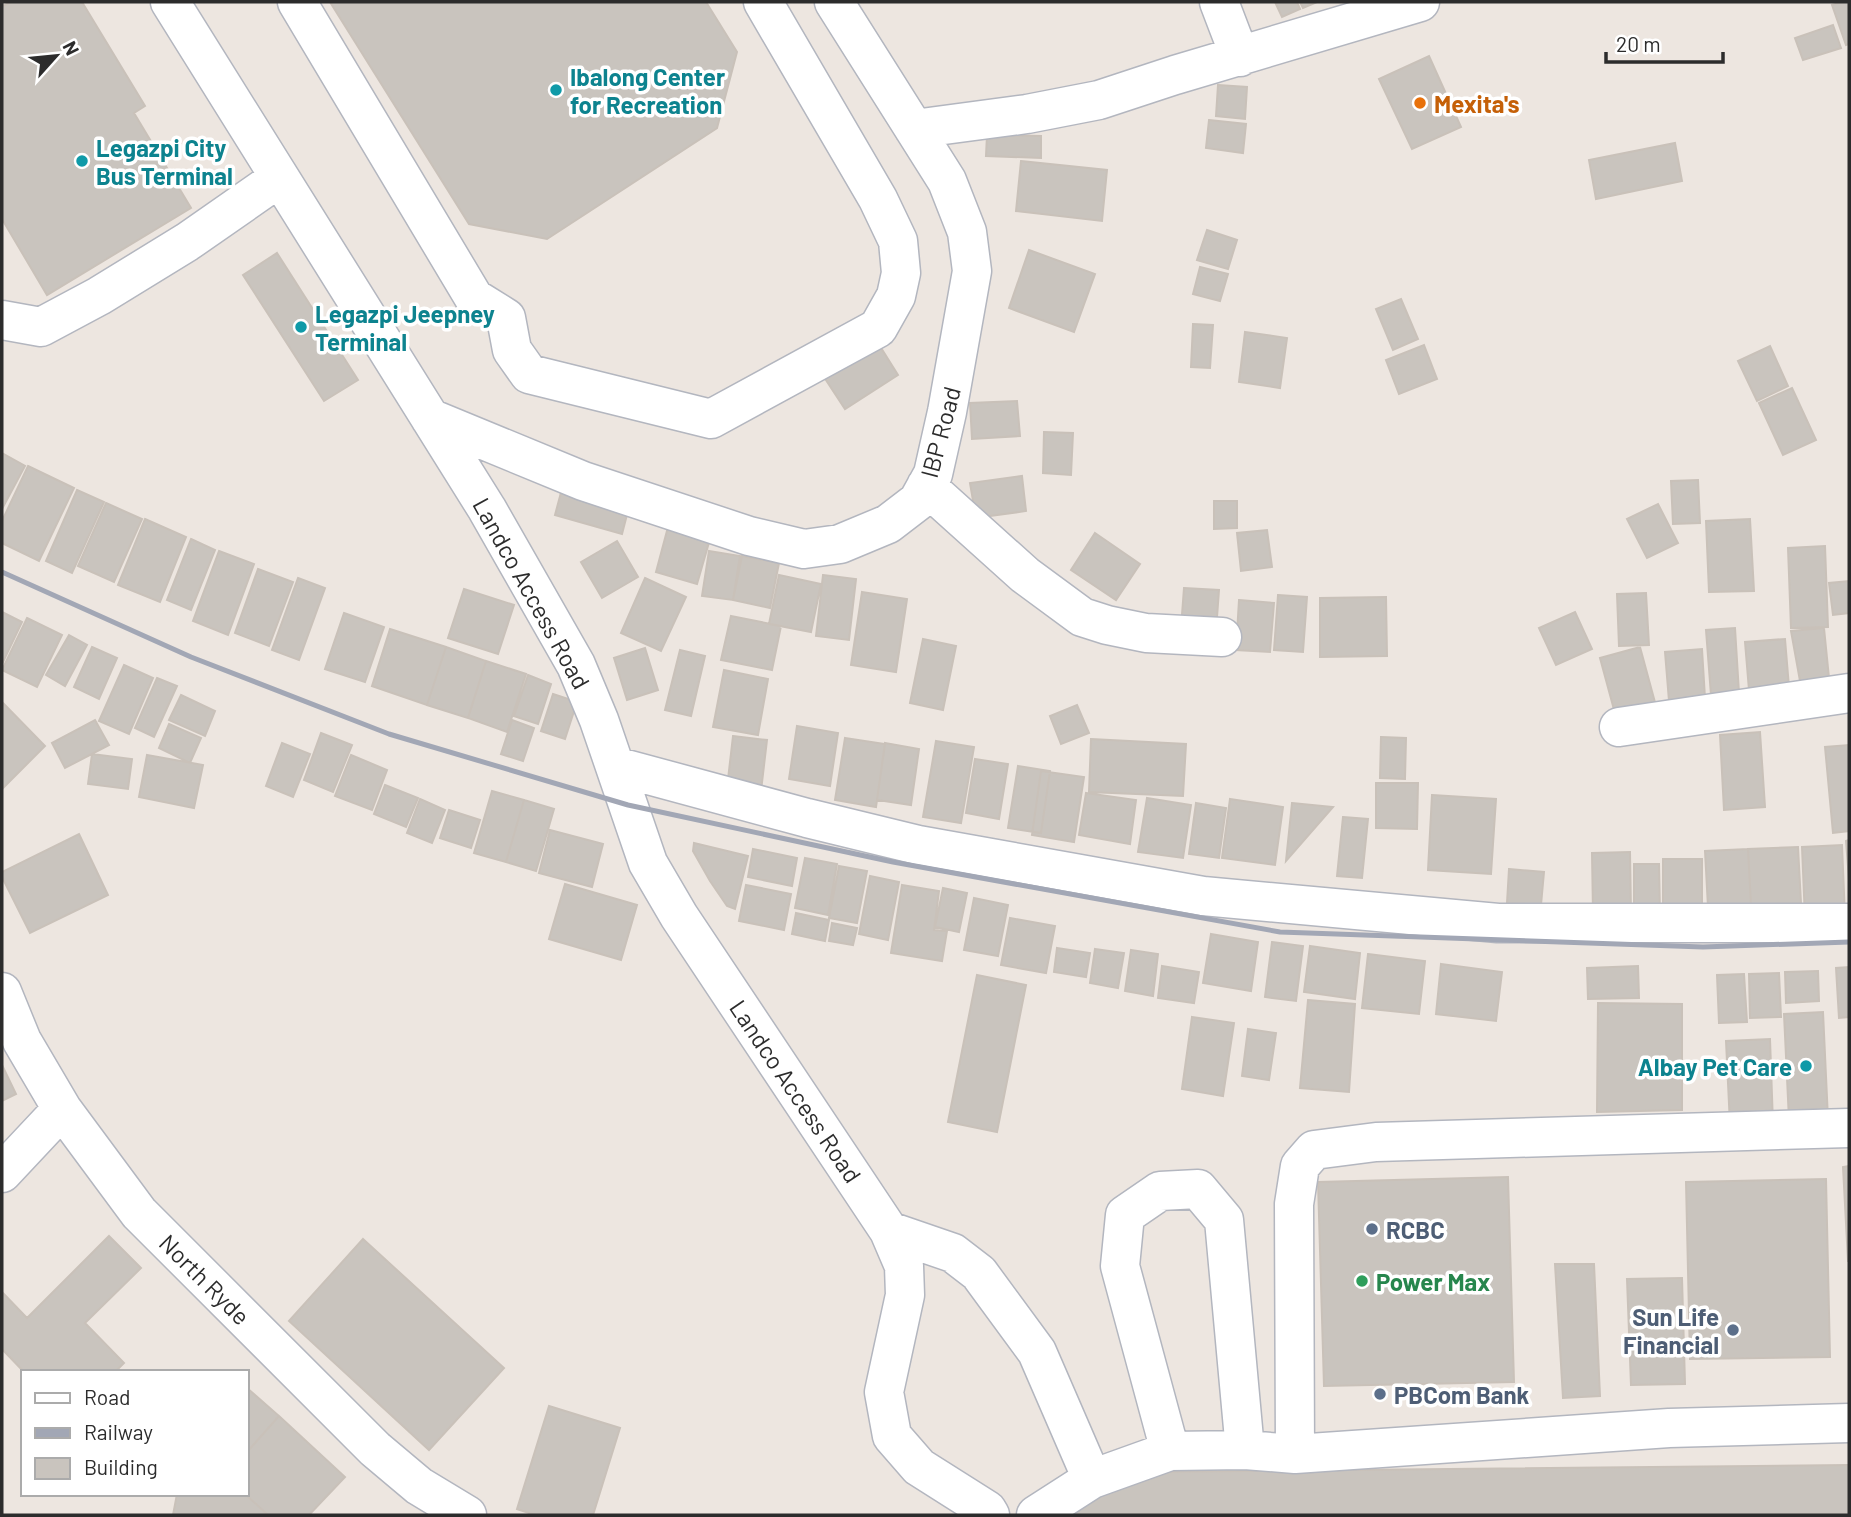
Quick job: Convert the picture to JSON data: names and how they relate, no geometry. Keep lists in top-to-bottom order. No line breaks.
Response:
{"streets":{"street":["IBP Road","Landco Access Road","North Ryde"]},"crossings":[["IBP Road","Landco Access Road"]],"places":["Ibalong Center for Recreation","Mexita's","Legazpi City Bus Terminal","Legazpi Jeepney Terminal","Albay Pet Care","RCBC","Power Max","Sun Life Financial","PBCom Bank"],"legend":["Road","Railway","Building"],"scale_bar":"20 m","north":"top right"}
